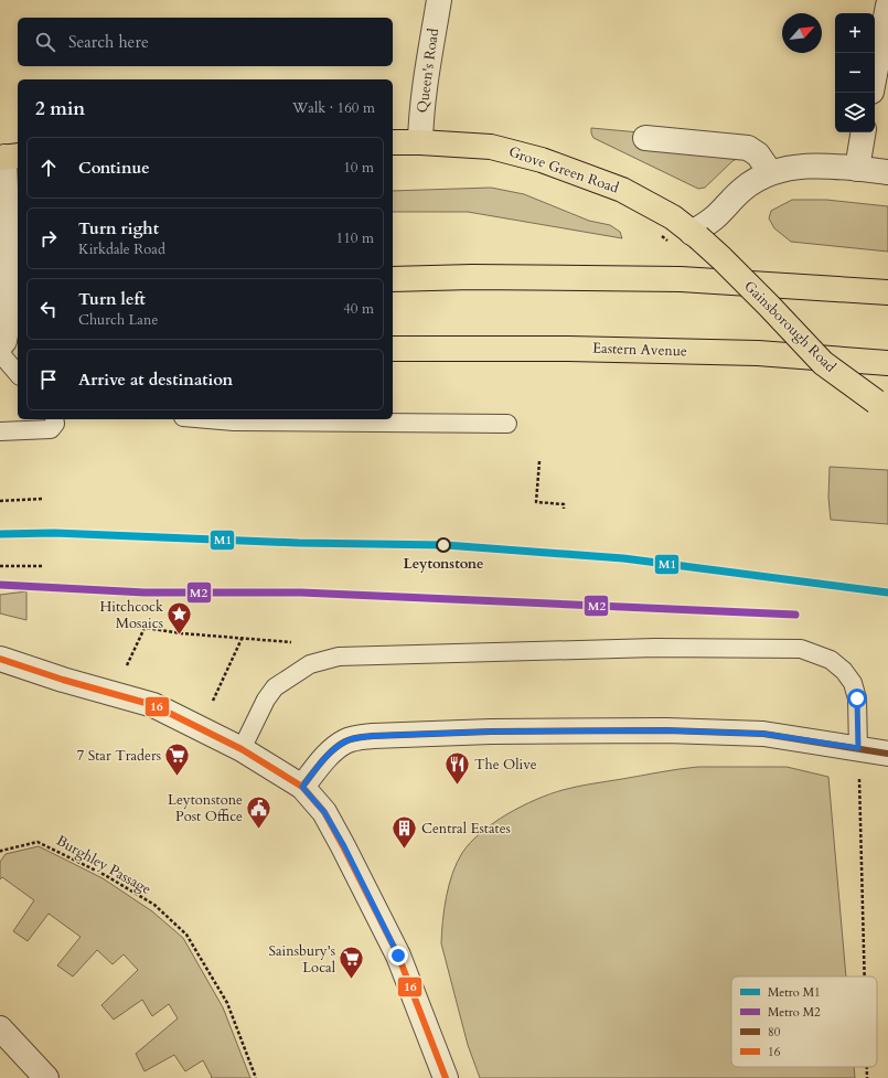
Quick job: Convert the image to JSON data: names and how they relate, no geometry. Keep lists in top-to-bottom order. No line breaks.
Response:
{"streets":{"main road":["Grove Green Road","Gainsborough Road","Eastern Avenue"],"street":["Queen's Road"],"path":["Burghley Passage"]},"crossings":[["Queen's Road","Grove Green Road"],["Grove Green Road","Gainsborough Road"]],"places":{"other":["Leytonstone"],"place":["Hitchcock Mosaics"],"supermarket":["7 Star Traders","Sainsbury's Local"],"restaurant":["The Olive"],"public building":["Leytonstone Post Office"],"building":["Central Estates"]},"lines":["metro line M1","metro line M2","transit line 16","transit line 80"],"legend":["Metro M1","Metro M2","80","16"],"north":"top right","page":{"map_buttons":["+","−"],"search":"Search here","heading":["2 min","Walk · 160 m"],"list":[["Continue","10 m"],["Turn right","Kirkdale Road","110 m"],["Turn left","Church Lane","40 m"],"Arrive at destination"]}}
